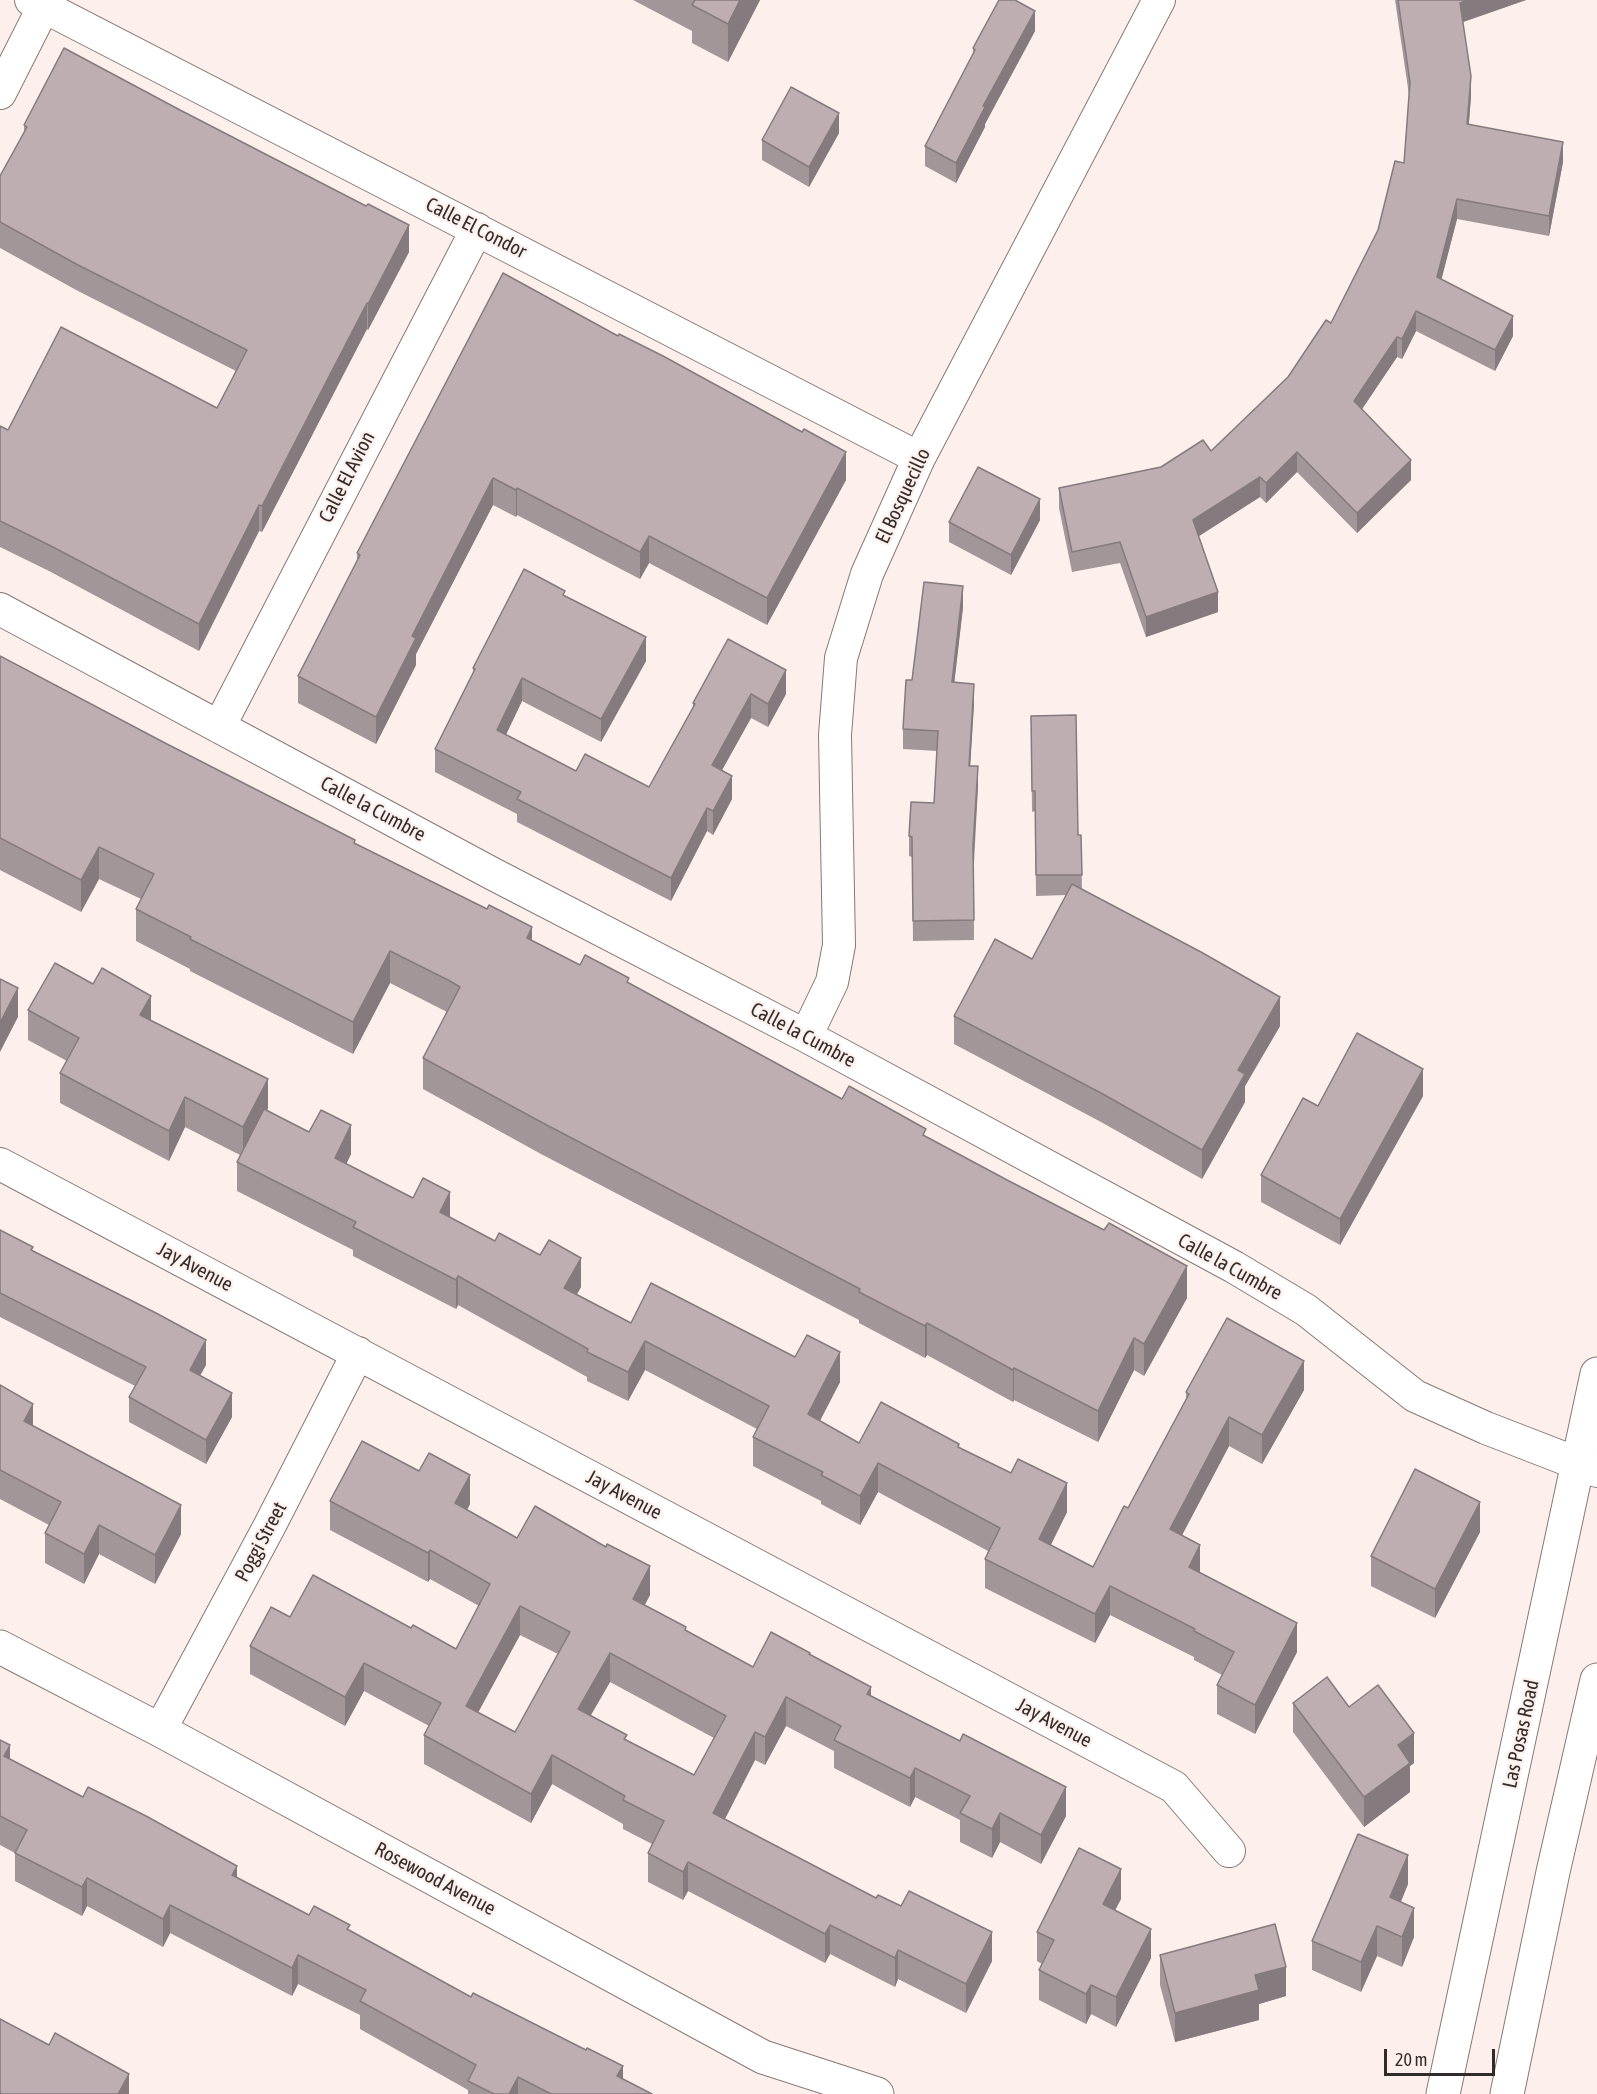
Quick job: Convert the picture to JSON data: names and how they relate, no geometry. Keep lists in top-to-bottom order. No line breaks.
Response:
{"streets":{"main road":["Las Posas Road","Rosewood Avenue"],"street":["Calle El Condor","Calle El Avion","El Bosquecillo","Calle la Cumbre","Jay Avenue","Poggi Street"]},"crossings":[["Calle El Condor","Calle El Avion"],["Calle El Condor","El Bosquecillo"],["Calle El Avion","Calle la Cumbre"],["El Bosquecillo","Calle la Cumbre"],["Calle la Cumbre","Las Posas Road"],["Jay Avenue","Poggi Street"],["Poggi Street","Rosewood Avenue"]],"scale_bar":"20 m"}
